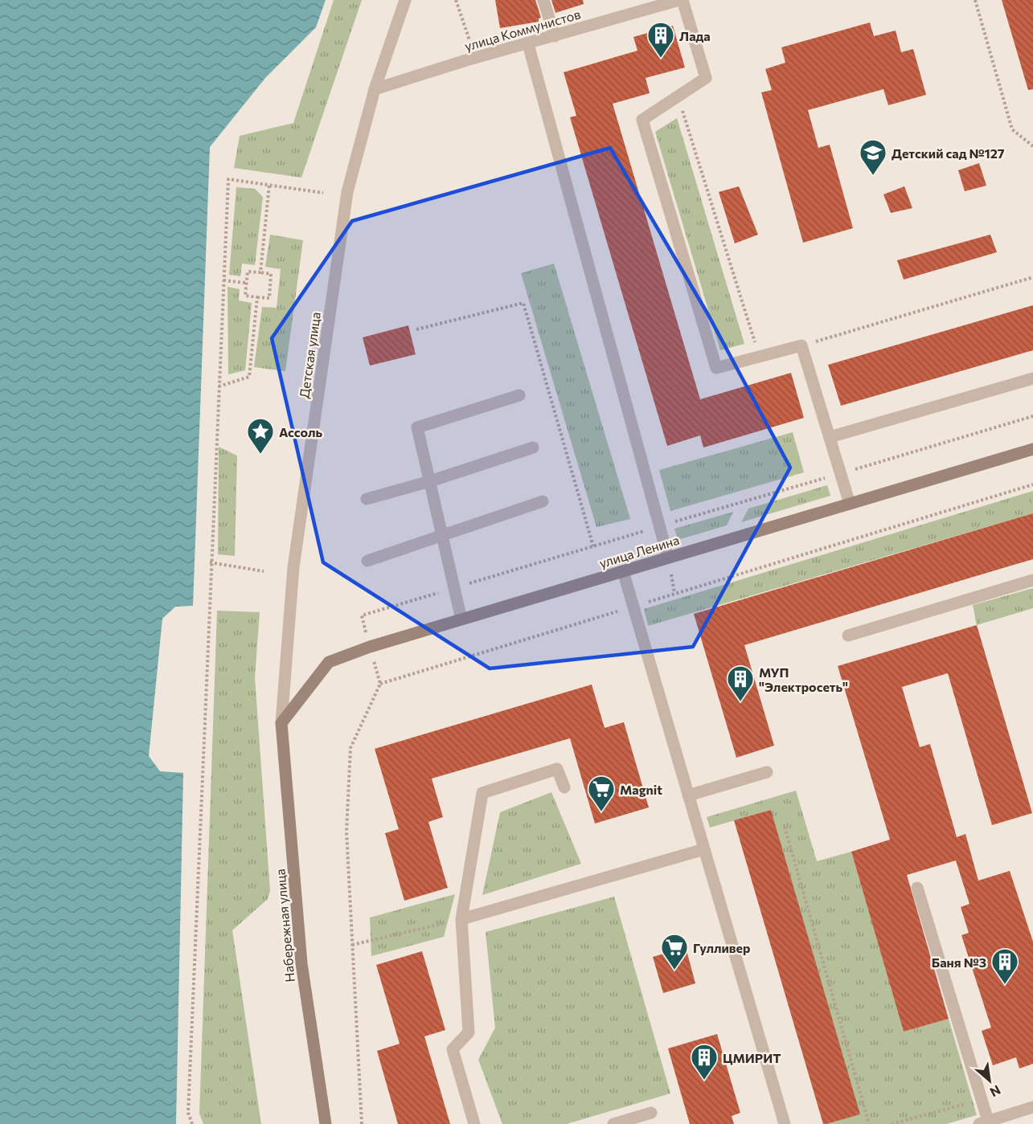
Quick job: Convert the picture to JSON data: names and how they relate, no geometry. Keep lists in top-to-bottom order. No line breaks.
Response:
{"streets":{"main road":["улица Ленина","Набережная улица"],"street":["улица Коммунистов","Детская улица"]},"crossings":[["улица Коммунистов","Детская улица"],["Детская улица","улица Ленина"],["Детская улица","Набережная улица"],["улица Ленина","Набережная улица"]],"places":{"building":["Лада","МУП \"Электросеть\"","Баня №3","ЦМИРИТ"],"school or university":["Детский сад №127"],"place":["Ассоль"],"supermarket":["Magnit","Гулливер"]},"north":"bottom right"}
